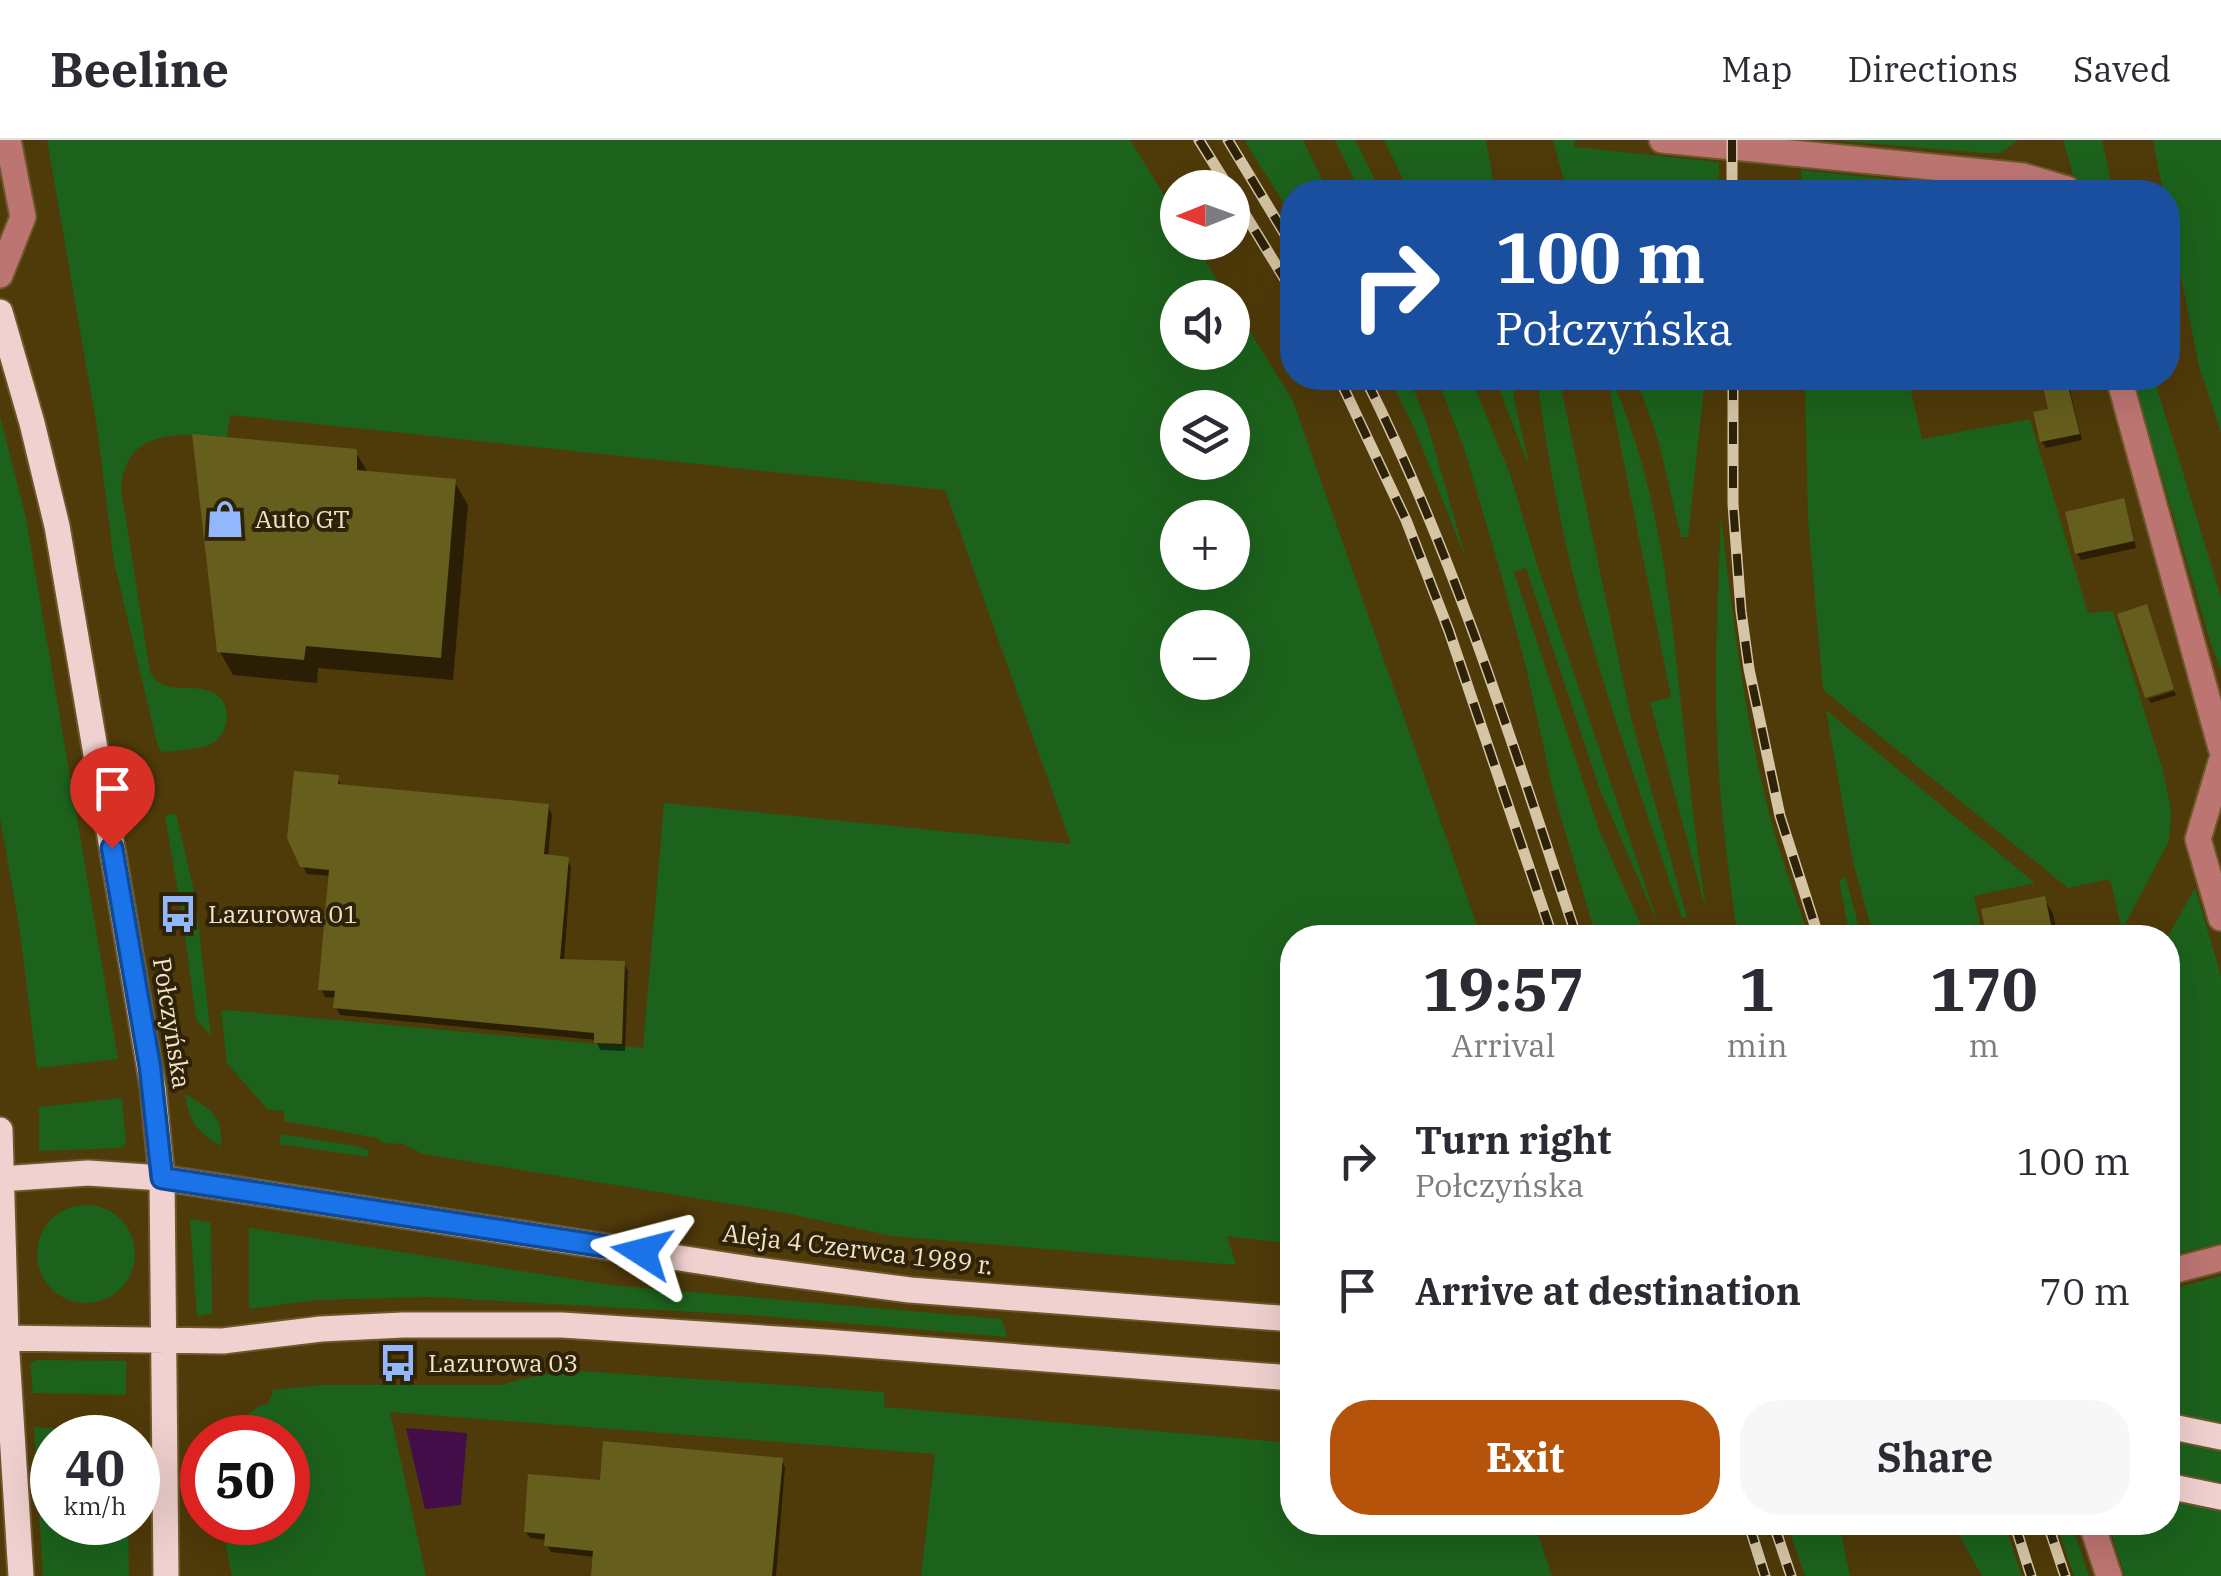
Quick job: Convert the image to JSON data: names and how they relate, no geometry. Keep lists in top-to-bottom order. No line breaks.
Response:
{"streets":{"main road":["Połczyńska","Aleja 4 Czerwca 1989 r."]},"crossings":[["Połczyńska","Aleja 4 Czerwca 1989 r."]],"places":{"shop":["Auto GT"],"bus stop":["Lazurowa 01","Lazurowa 03"]},"north":"left","page":{"header":"Beeline","nav":["Map","Directions","Saved"],"map_buttons":["+","−"],"turn":["100 m","Połczyńska"],"eta":["19:57","Arrival","1","min","170","m"],"list":[{"name":"Turn right","note":"Połczyńska","value":"100 m"},{"name":"Arrive at destination","value":"70 m"}],"buttons":["Exit","Share"],"speed":"40 km/h","limit":"50"}}
